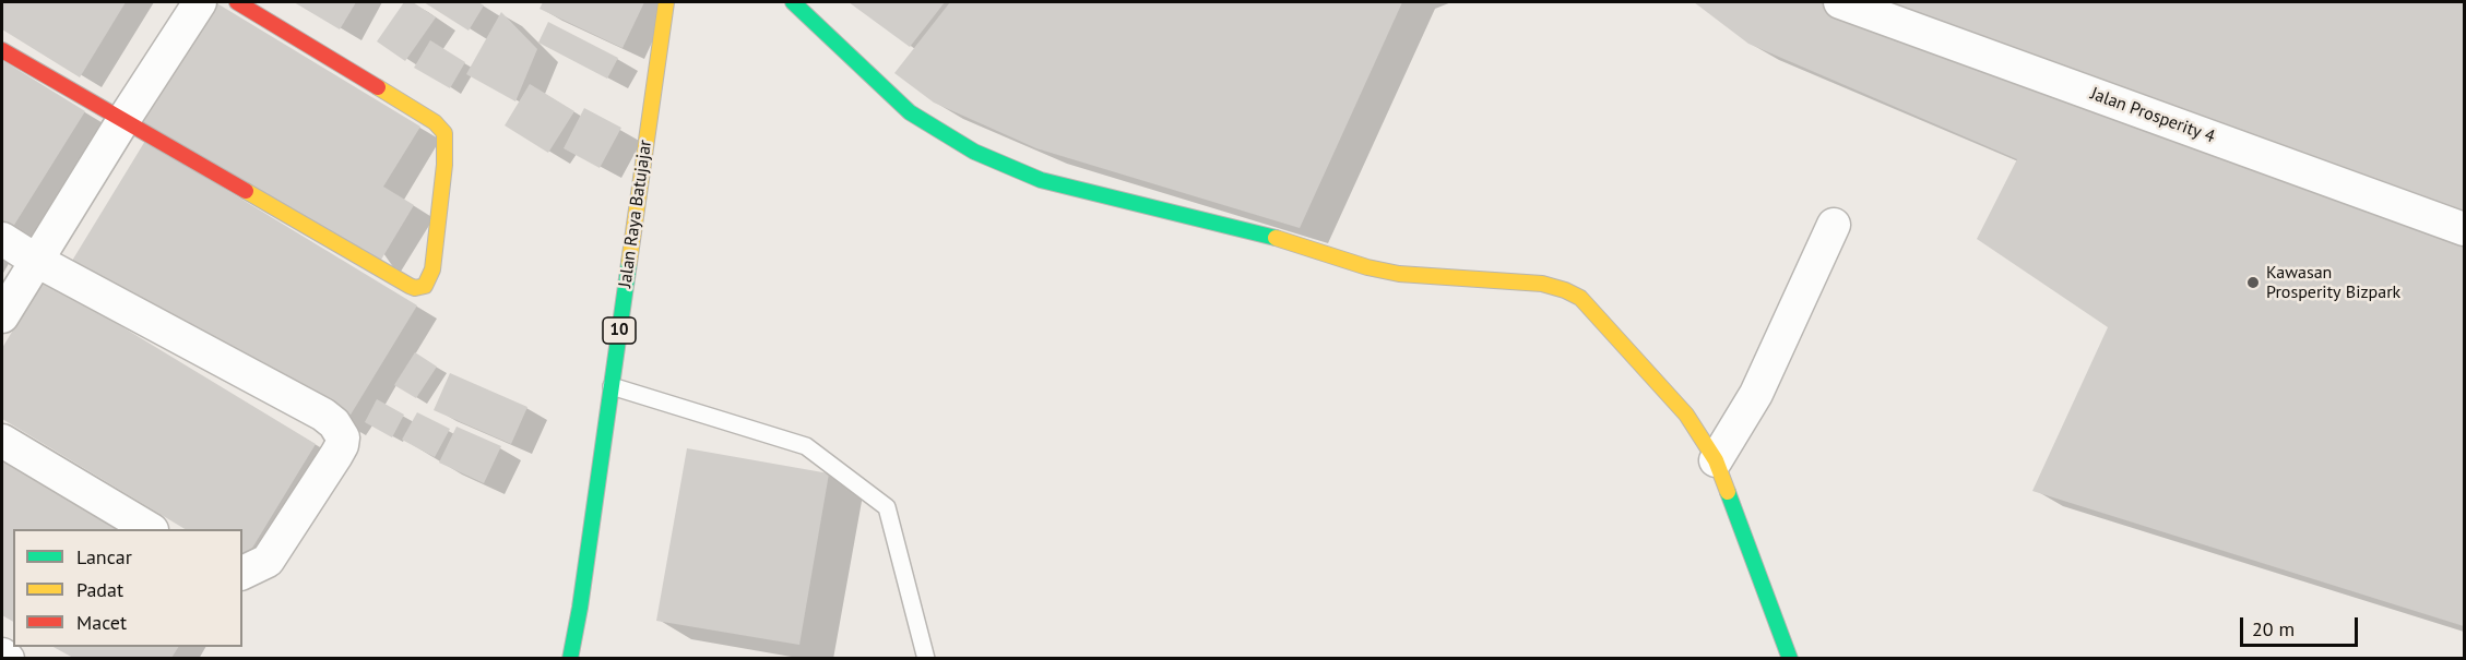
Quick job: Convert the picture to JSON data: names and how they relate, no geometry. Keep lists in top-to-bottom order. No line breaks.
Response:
{"streets":{"main road":["Jalan Raya Batujajar","10"],"street":["Jalan Prosperity 4"]},"places":["Kawasan Prosperity Bizpark"],"legend":["Lancar","Padat","Macet"],"scale_bar":"20 m"}
